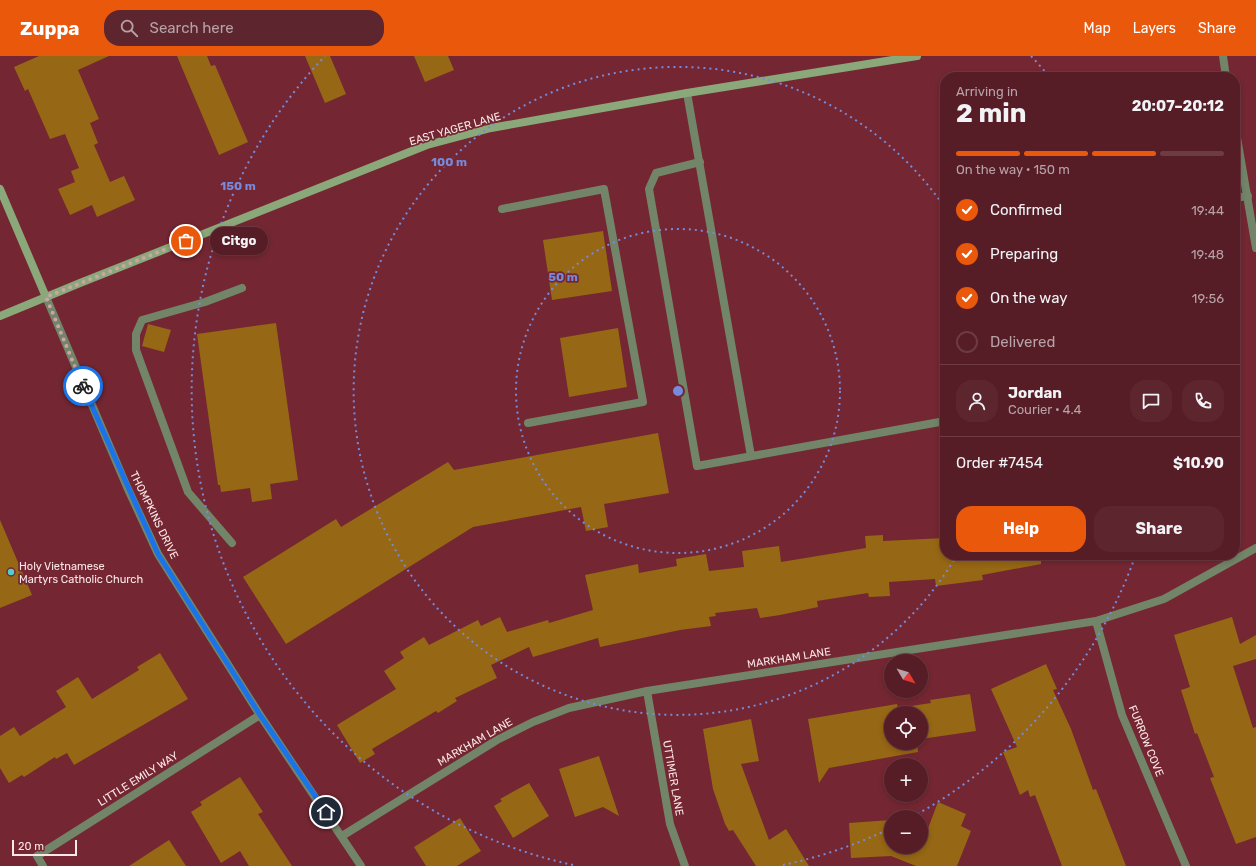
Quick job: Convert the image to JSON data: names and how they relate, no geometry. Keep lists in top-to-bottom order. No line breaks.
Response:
{"streets":{"street":["EAST YAGER LANE","THOMPKINS DRIVE","MARKHAM LANE","FURROW COVE","UTTIMER LANE","LITTLE EMILY WAY"]},"crossings":[["EAST YAGER LANE","THOMPKINS DRIVE"],["THOMPKINS DRIVE","MARKHAM LANE"],["THOMPKINS DRIVE","LITTLE EMILY WAY"],["MARKHAM LANE","FURROW COVE"],["MARKHAM LANE","UTTIMER LANE"]],"places":["Citgo","Holy Vietnamese Martyrs Catholic Church"],"scale_bar":"20 m","north":"bottom right","page":{"header":"Zuppa","search":"Search here","nav":["Map","Layers","Share"],"heading":["2 min","Arriving in","20:07–20:12"],"panel":["Jordan","Courier · 4.4","Order #7454","$10.90"],"bar":"On the way · 150 m","list":[["Confirmed","19:44"],["Preparing","19:48"],["On the way","19:56"],"Delivered"],"bubble":"Citgo","buttons":["Help","Share"],"map_buttons":["+","−"],"scale":"20 m"},"rings":["100 m","150 m","50 m"]}
